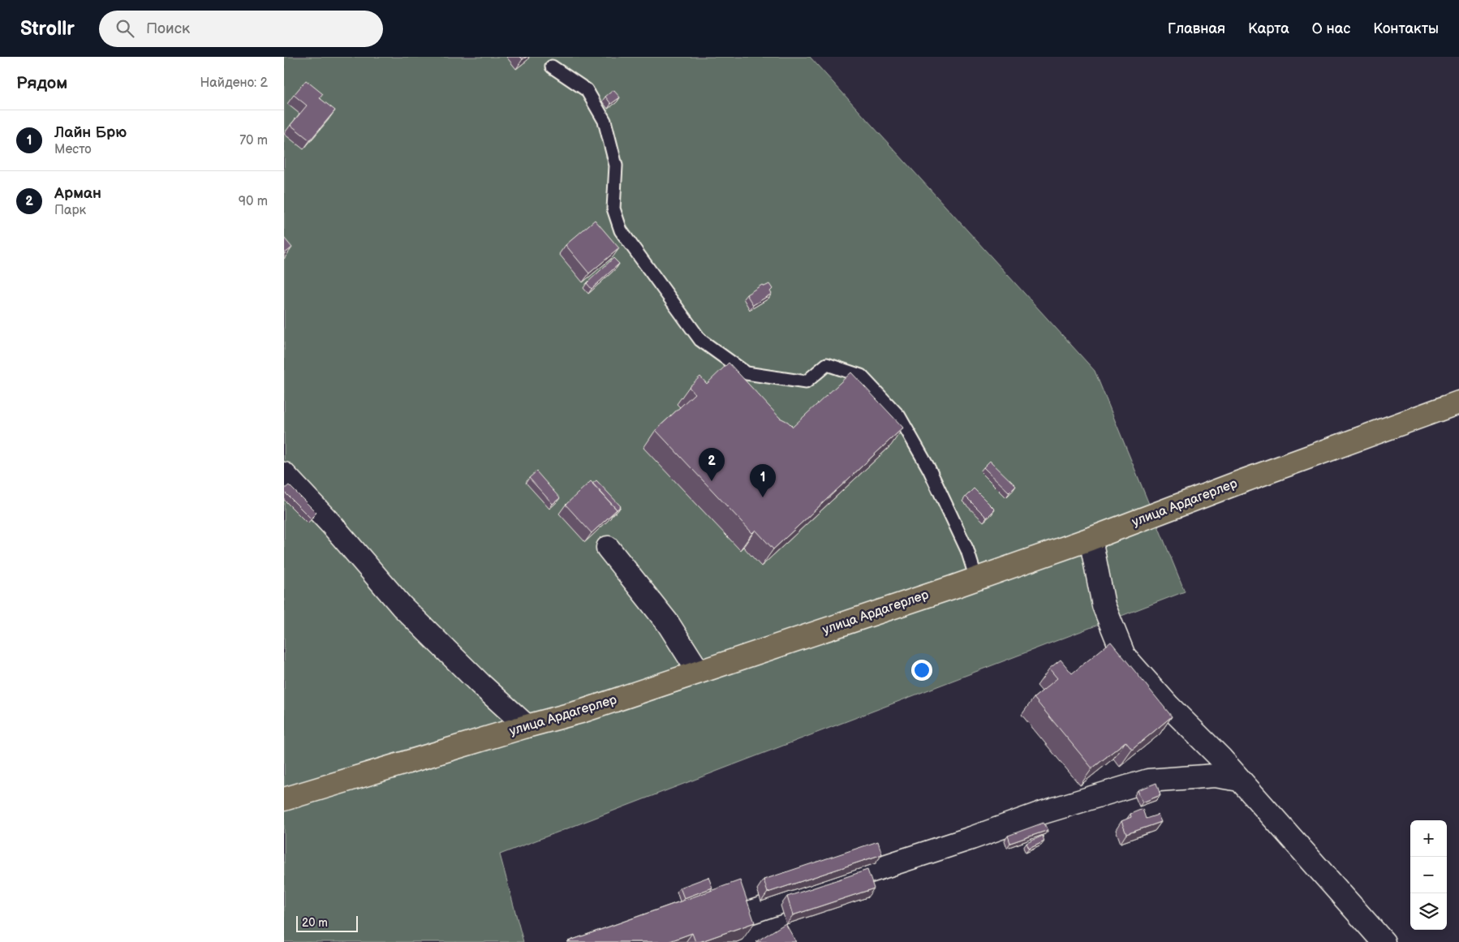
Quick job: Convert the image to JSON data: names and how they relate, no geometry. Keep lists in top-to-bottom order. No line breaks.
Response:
{"streets":{"main road":["улица Ардагерлер"]},"scale_bar":"20 m","page":{"header":"Strollr","search":"Поиск","nav":["Главная","Карта","О нас","Контакты"],"heading":["Рядом","Найдено: 2"],"list":[{"mark":"1","name":"Лайн Брю","note":"Место","value":"70 m"},{"mark":"2","name":"Арман","note":"Парк","value":"90 m"}],"pins":["2","1"],"map_buttons":["+","−"],"scale":"20 m"}}
